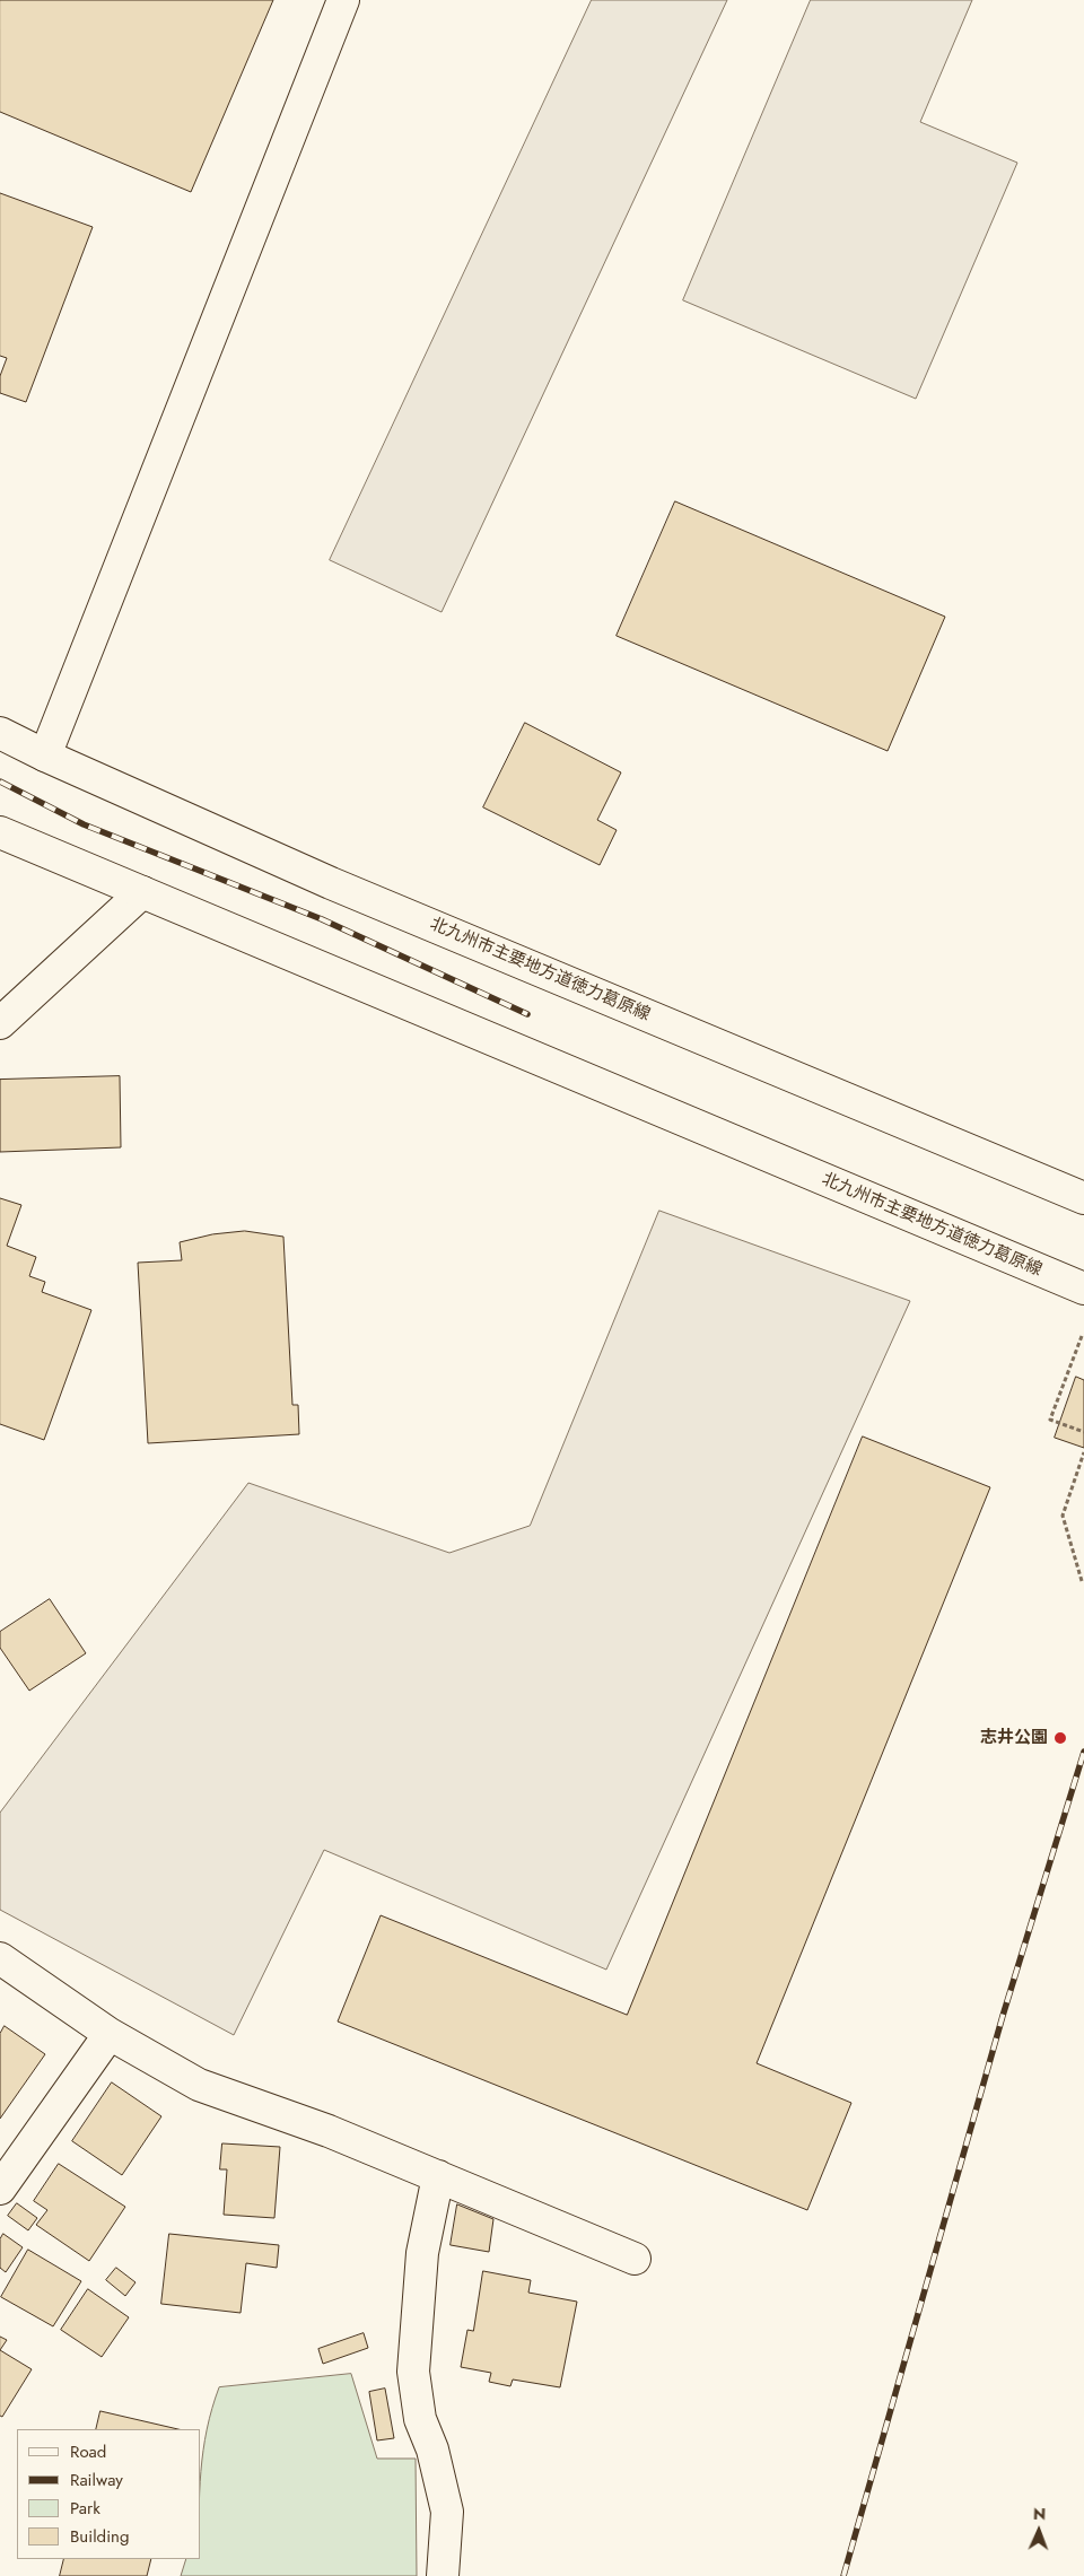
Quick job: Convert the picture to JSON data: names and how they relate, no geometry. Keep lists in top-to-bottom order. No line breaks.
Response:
{"streets":{"main road":["北九州市主要地方道徳力葛原線"]},"places":["志井公園"],"legend":["Road","Railway","Park","Building"],"north":"top"}
